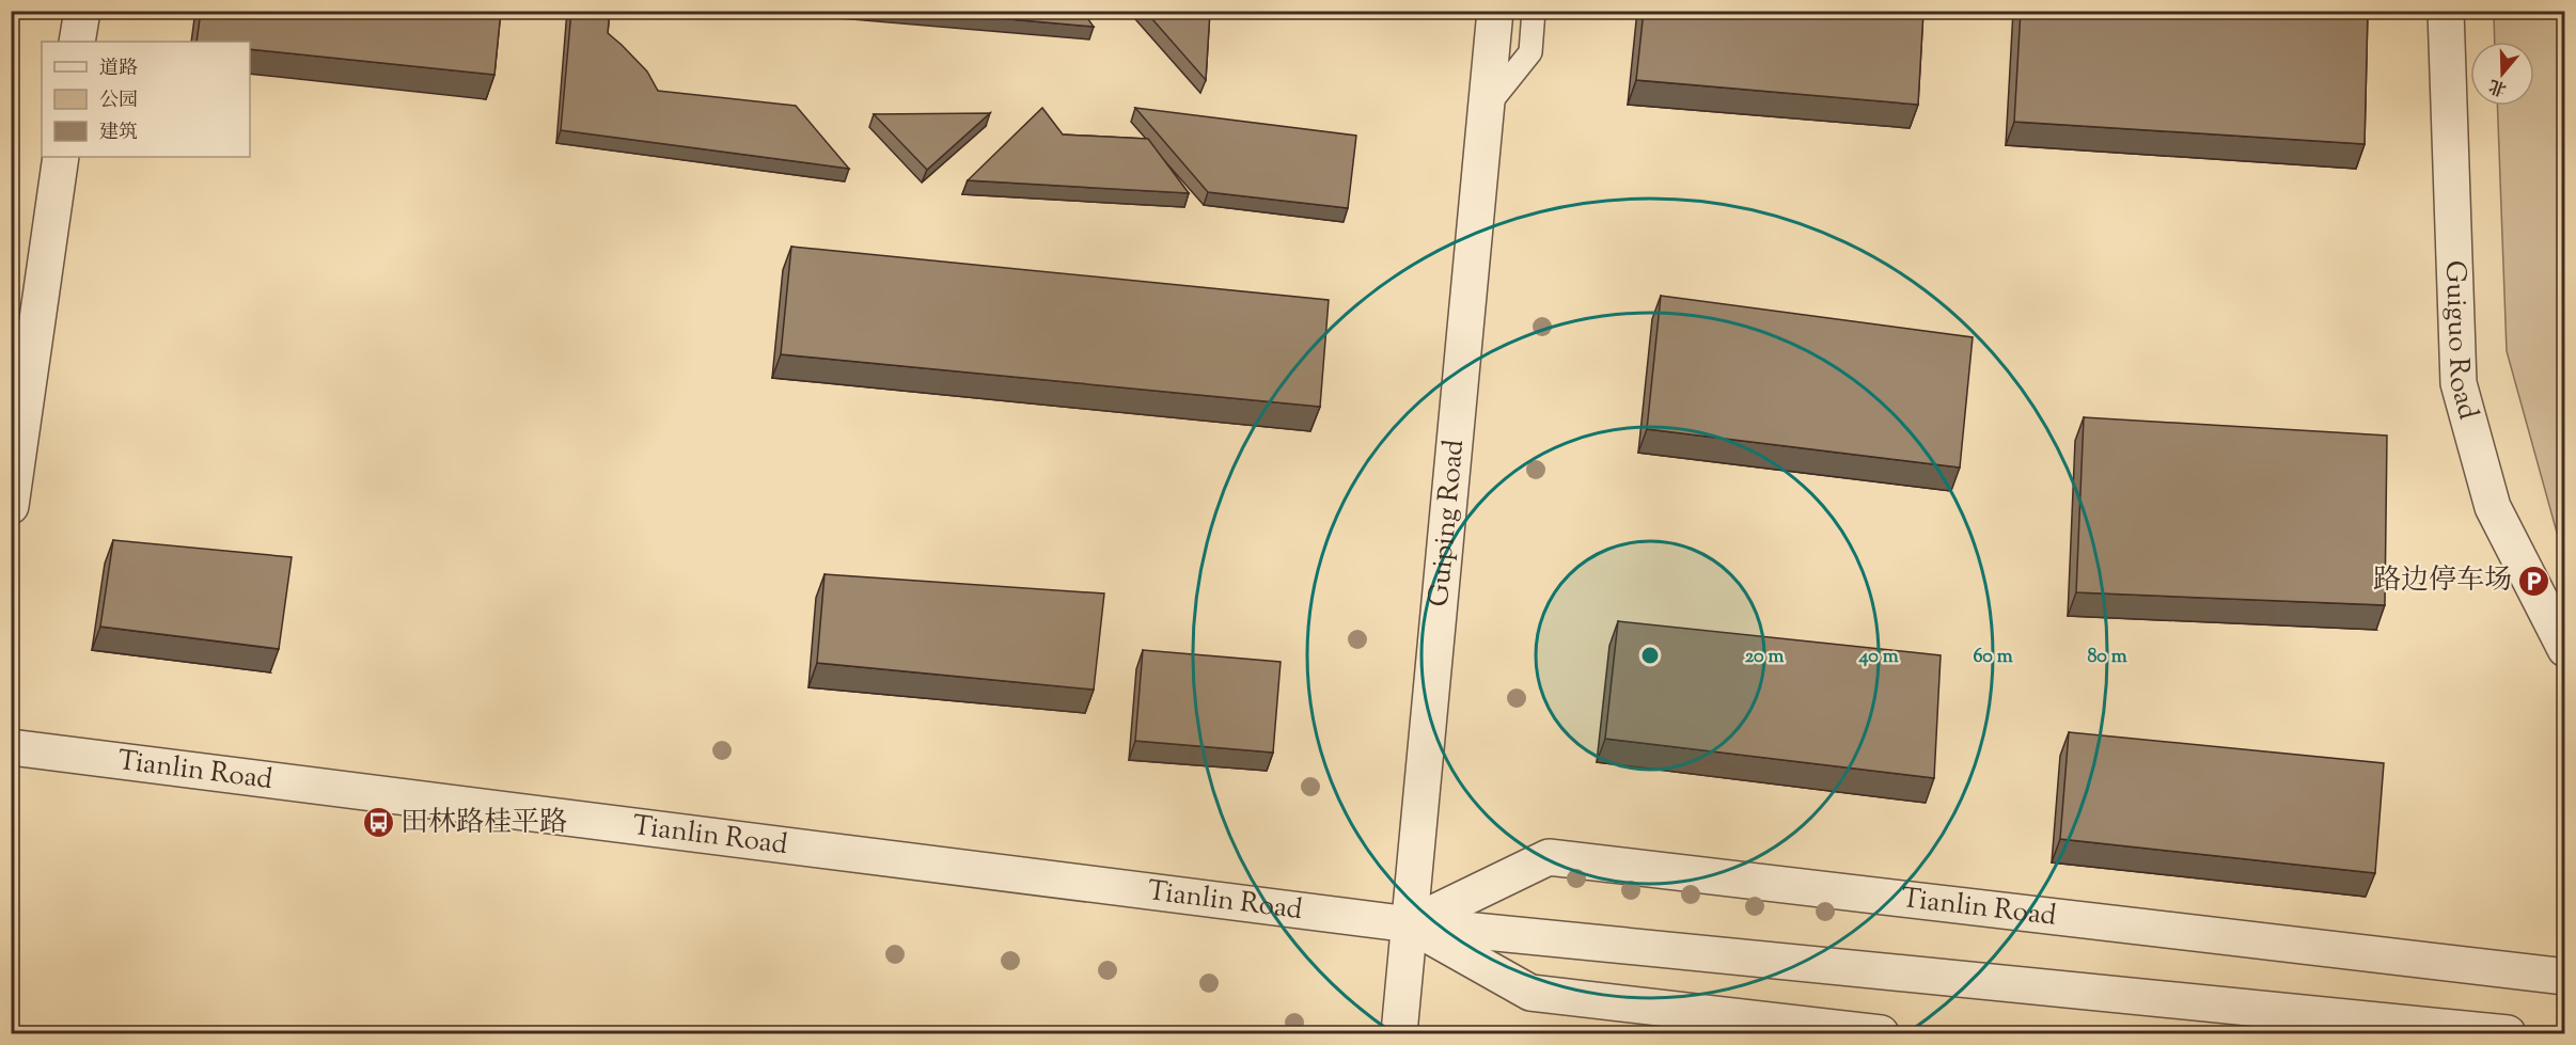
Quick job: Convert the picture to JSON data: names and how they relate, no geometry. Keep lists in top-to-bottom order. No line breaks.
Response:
{"streets":{"street":["Guiguo Road","Guiping Road","Tianlin Road"]},"crossings":[["Guiping Road","Tianlin Road"]],"places":{"parking":["路边停车场"],"bus stop":["田林路桂平路"]},"legend":["道路","公园","建筑"],"north":"bottom","rings":["20 m","40 m","60 m","80 m"]}
